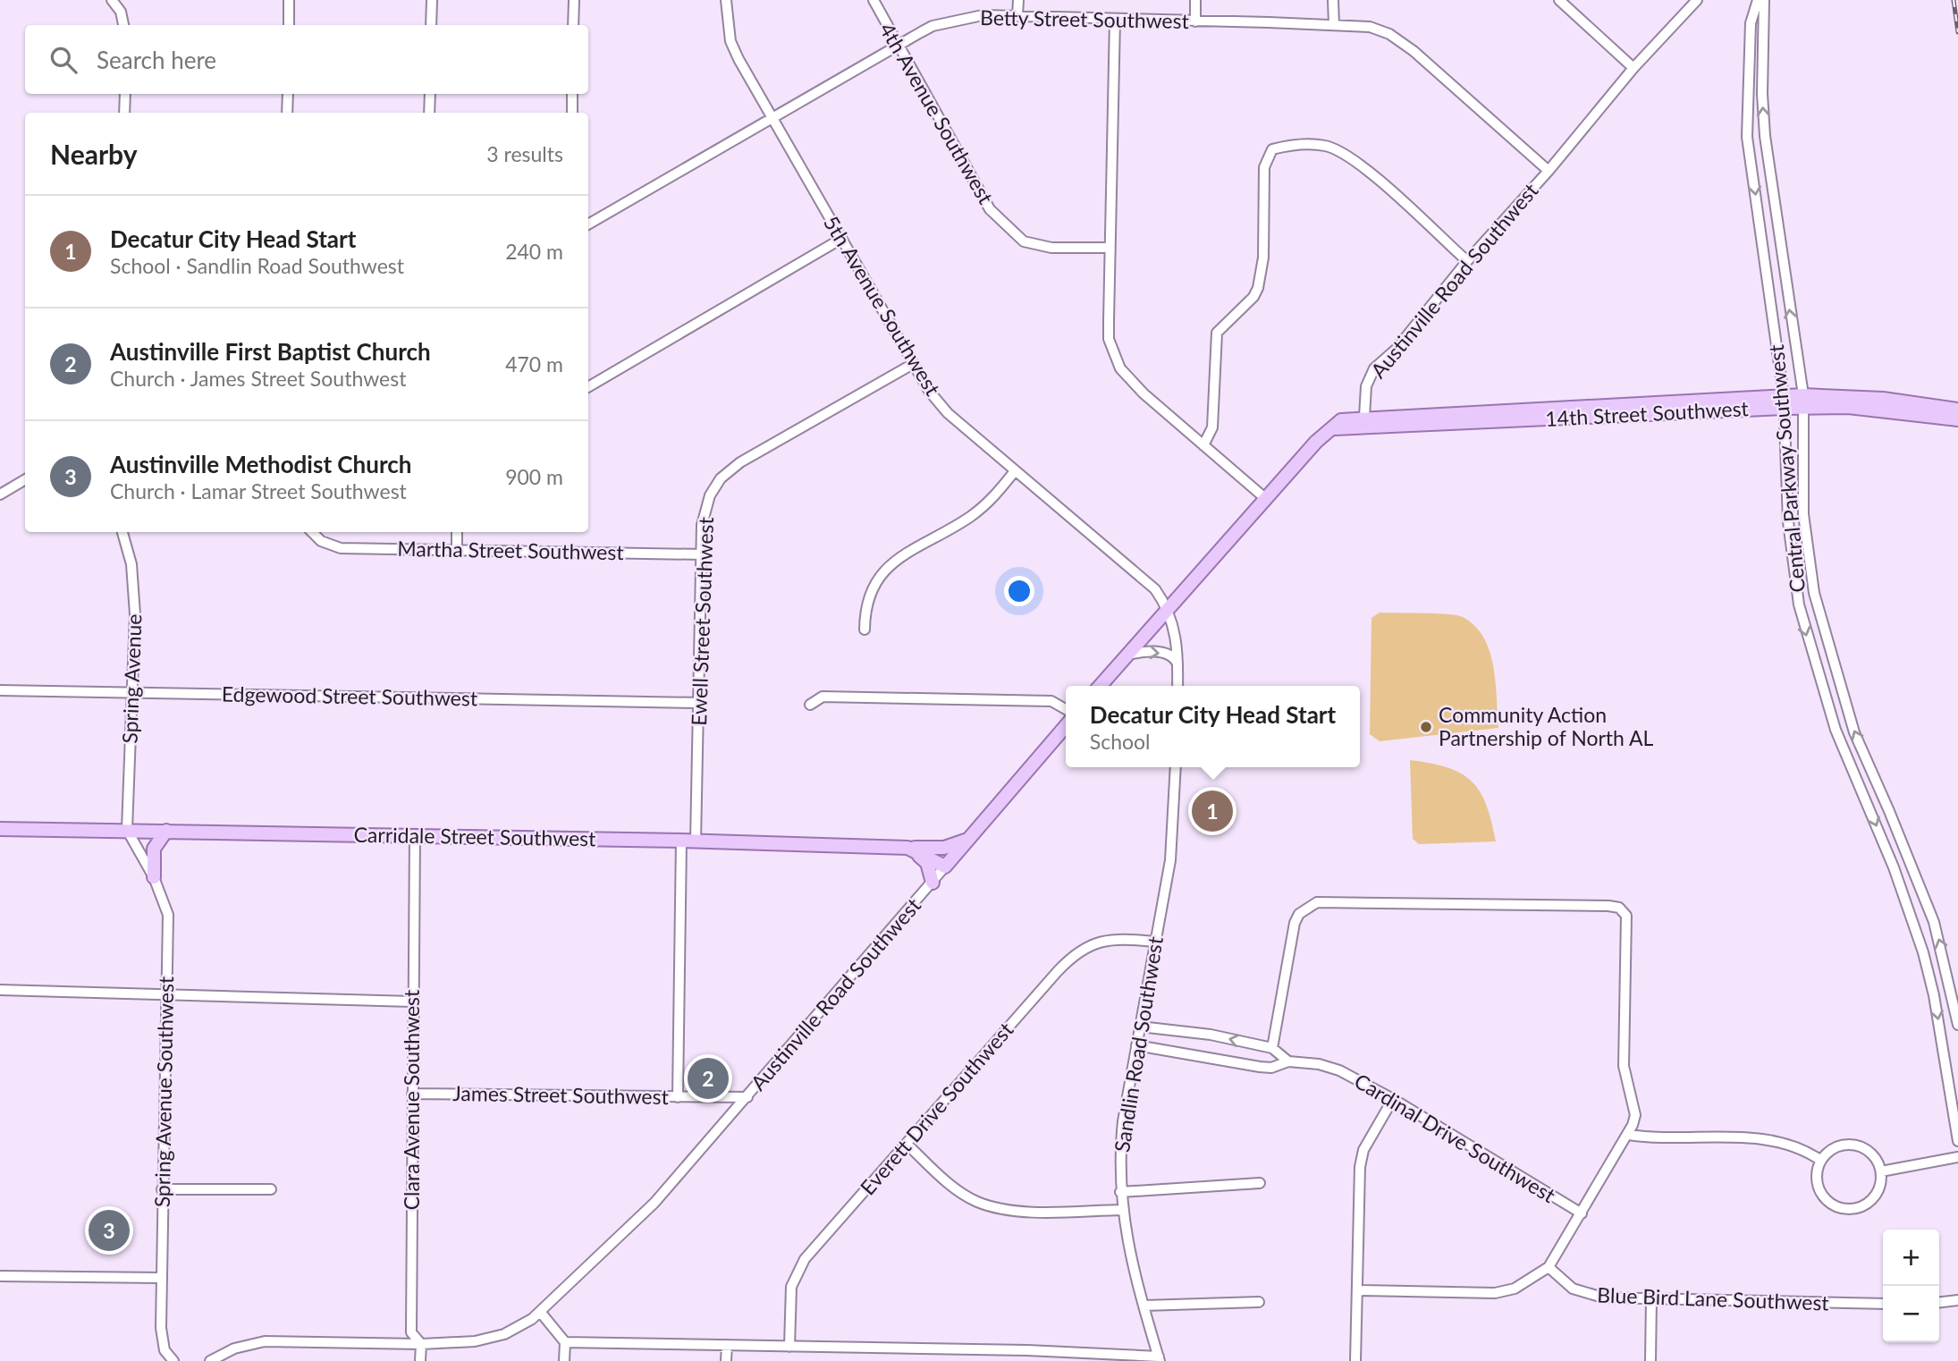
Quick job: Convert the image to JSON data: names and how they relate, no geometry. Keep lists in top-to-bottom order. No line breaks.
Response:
{"streets":{"main road":["Austinville Road Southwest","14th Street Southwest","Carridale Street Southwest"],"street":["Betty Street Southwest","4th Avenue Southwest","5th Avenue Southwest","Central Parkway Southwest","Martha Street Southwest","Ewell Street Southwest","Spring Avenue","Edgewood Street Southwest","Sandlin Road Southwest","Spring Avenue Southwest","James Street Southwest","Clara Avenue Southwest","Everett Drive Southwest","Cardinal Drive Southwest","Blue Bird Lane Southwest"]},"crossings":[["Betty Street Southwest","4th Avenue Southwest"],["Betty Street Southwest","Austinville Road Southwest"],["Betty Street Southwest","5th Avenue Southwest"],["Austinville Road Southwest","14th Street Southwest"],["Austinville Road Southwest","Carridale Street Southwest"],["Austinville Road Southwest","James Street Southwest"],["Austinville Road Southwest","Clara Avenue Southwest"],["5th Avenue Southwest","Ewell Street Southwest"],["14th Street Southwest","Central Parkway Southwest"],["Martha Street Southwest","Ewell Street Southwest"],["Ewell Street Southwest","Edgewood Street Southwest"],["Ewell Street Southwest","Carridale Street Southwest"],["Spring Avenue","Edgewood Street Southwest"],["Spring Avenue","Carridale Street Southwest"],["Spring Avenue","Spring Avenue Southwest"],["Carridale Street Southwest","Spring Avenue Southwest"],["Carridale Street Southwest","Clara Avenue Southwest"],["Sandlin Road Southwest","Everett Drive Southwest"],["Sandlin Road Southwest","Cardinal Drive Southwest"],["James Street Southwest","Clara Avenue Southwest"]],"places":["Community Action Partnership of North AL"],"page":{"search":"Search here","heading":["Nearby","3 results"],"list":[{"mark":"1","name":"Decatur City Head Start","note":"School · Sandlin Road Southwest","value":"240 m"},{"mark":"2","name":"Austinville First Baptist Church","note":"Church · James Street Southwest","value":"470 m"},{"mark":"3","name":"Austinville Methodist Church","note":"Church · Lamar Street Southwest","value":"900 m"}],"popup":["Decatur City Head Start","School"],"pins":["1","2","3"],"map_buttons":["+","−"]}}
